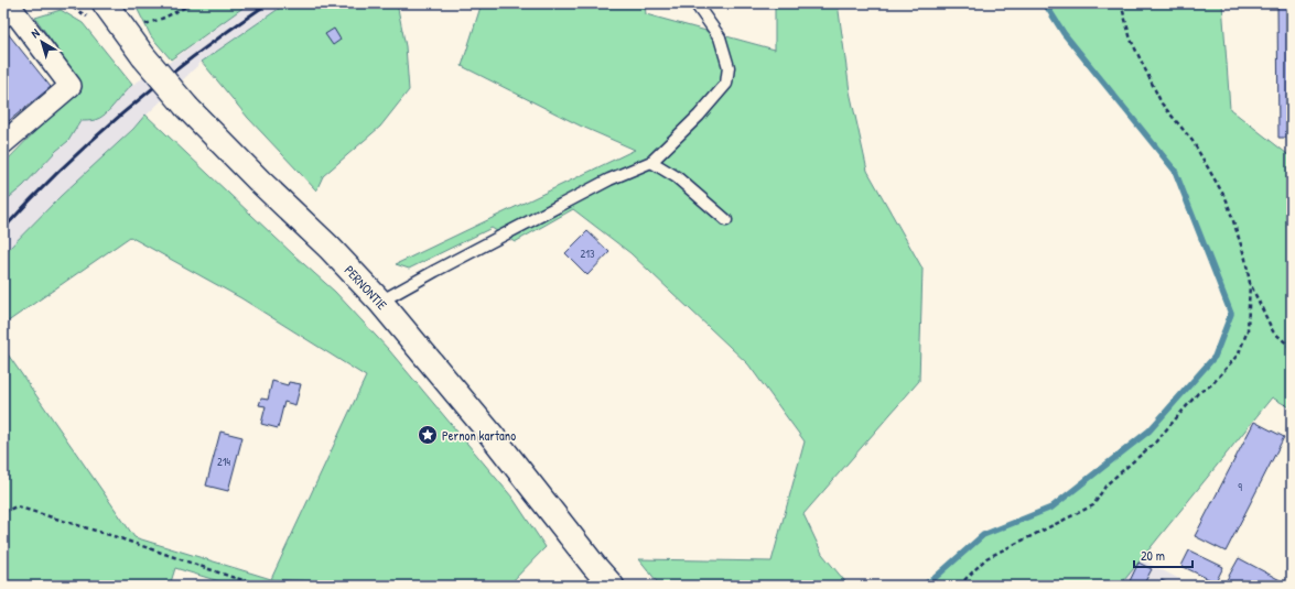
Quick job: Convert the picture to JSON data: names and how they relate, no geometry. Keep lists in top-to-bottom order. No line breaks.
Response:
{"streets":{"street":["PERNONTIE"]},"places":{"place":["Pernon kartano"]},"house_numbers":["213","214","9"],"scale_bar":"20 m","north":"top left"}
